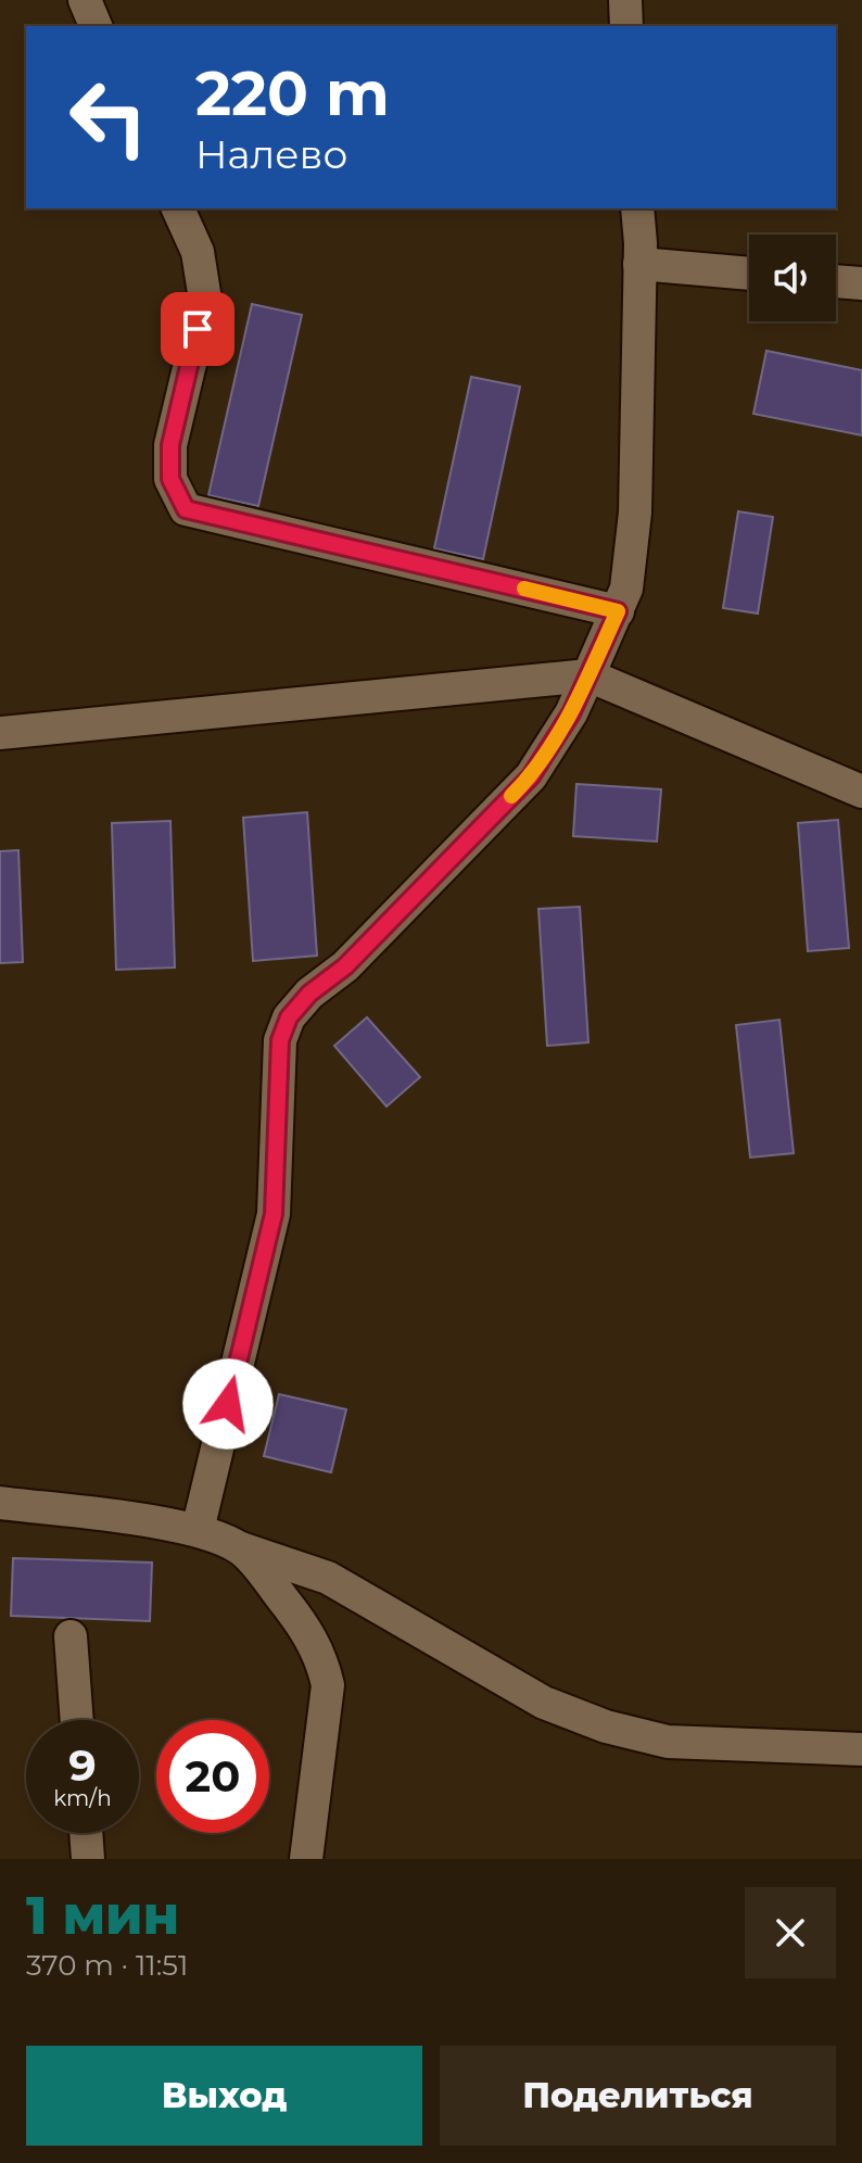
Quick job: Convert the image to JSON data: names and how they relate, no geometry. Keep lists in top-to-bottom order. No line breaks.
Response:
{"page":{"turn":["220 m","Налево"],"speed":"9 km/h","limit":"20","heading":["1 мин","370 m · 11:51"],"buttons":["Выход","Поделиться"]}}
